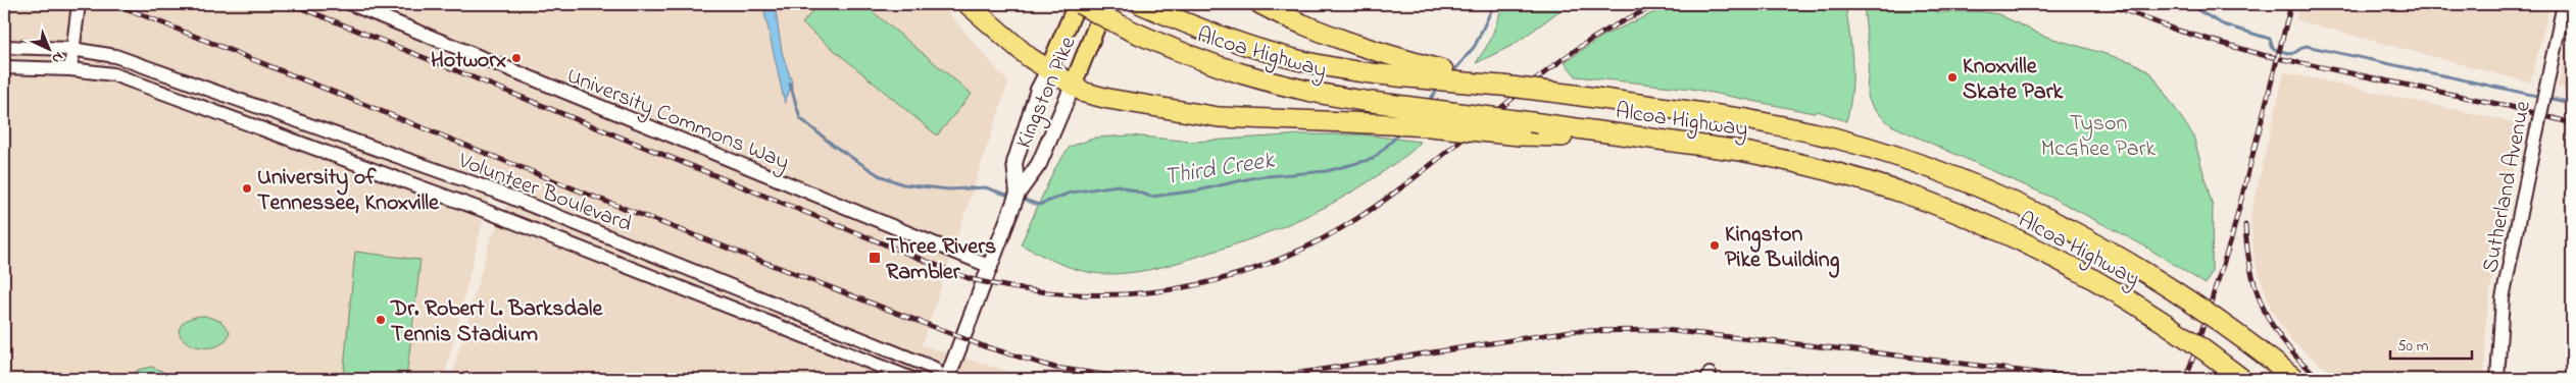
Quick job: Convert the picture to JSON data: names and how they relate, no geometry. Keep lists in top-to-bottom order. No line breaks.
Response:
{"streets":{"highway":["Alcoa Highway"],"main road":["Kingston Pike"],"street":["University Commons Way","Sutherland Avenue","Volunteer Boulevard"]},"crossings":[["Alcoa Highway","Kingston Pike"],["Kingston Pike","University Commons Way"],["Kingston Pike","Volunteer Boulevard"]],"water":["Third Creek"],"parks":["Tyson McGhee Park"],"places":{"other":["Hotworx","Knoxville Skate Park","University of Tennessee, Knoxville","Kingston Pike Building","Dr. Robert L. Barksdale Tennis Stadium"],"transit":["Three Rivers Rambler"]},"scale_bar":"50 m","north":"bottom right"}
